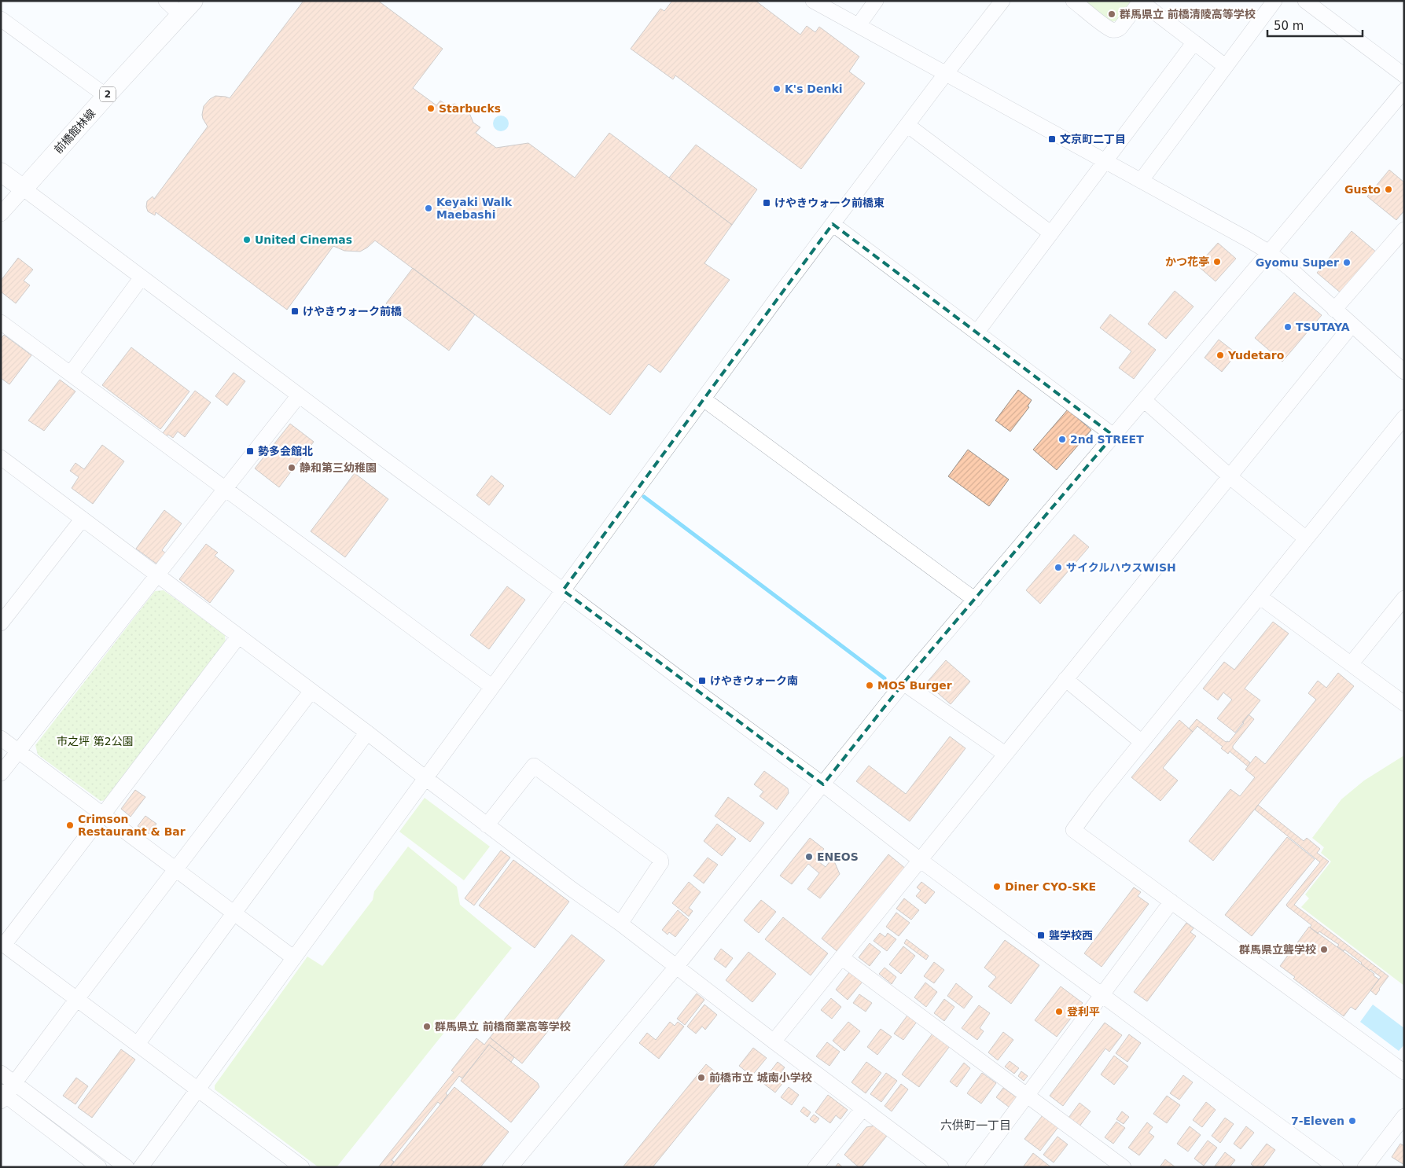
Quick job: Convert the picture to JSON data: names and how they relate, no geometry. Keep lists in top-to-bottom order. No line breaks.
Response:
{"streets":{"main road":["2","前橋館林線"]},"districts":["六供町一丁目"],"parks":["市之坪 第2公園"],"places":{"other":["群馬県立 前橋清陵高等学校","K's Denki","Starbucks","Gusto","Keyaki Walk Maebashi","United Cinemas","かつ花亭","Gyomu Super","TSUTAYA","Yudetaro","2nd STREET","静和第三幼稚園","サイクルハウスWISH","MOS Burger","Crimson Restaurant & Bar","ENEOS","Diner CYO-SKE","群馬県立聾学校","登利平","群馬県立 前橋商業高等学校","前橋市立 城南小学校","7-Eleven"],"transit":["文京町二丁目","けやきウォーク前橋東","けやきウォーク前橋","勢多会館北","けやきウォーク南","聾学校西"]},"scale_bar":"50 m"}
